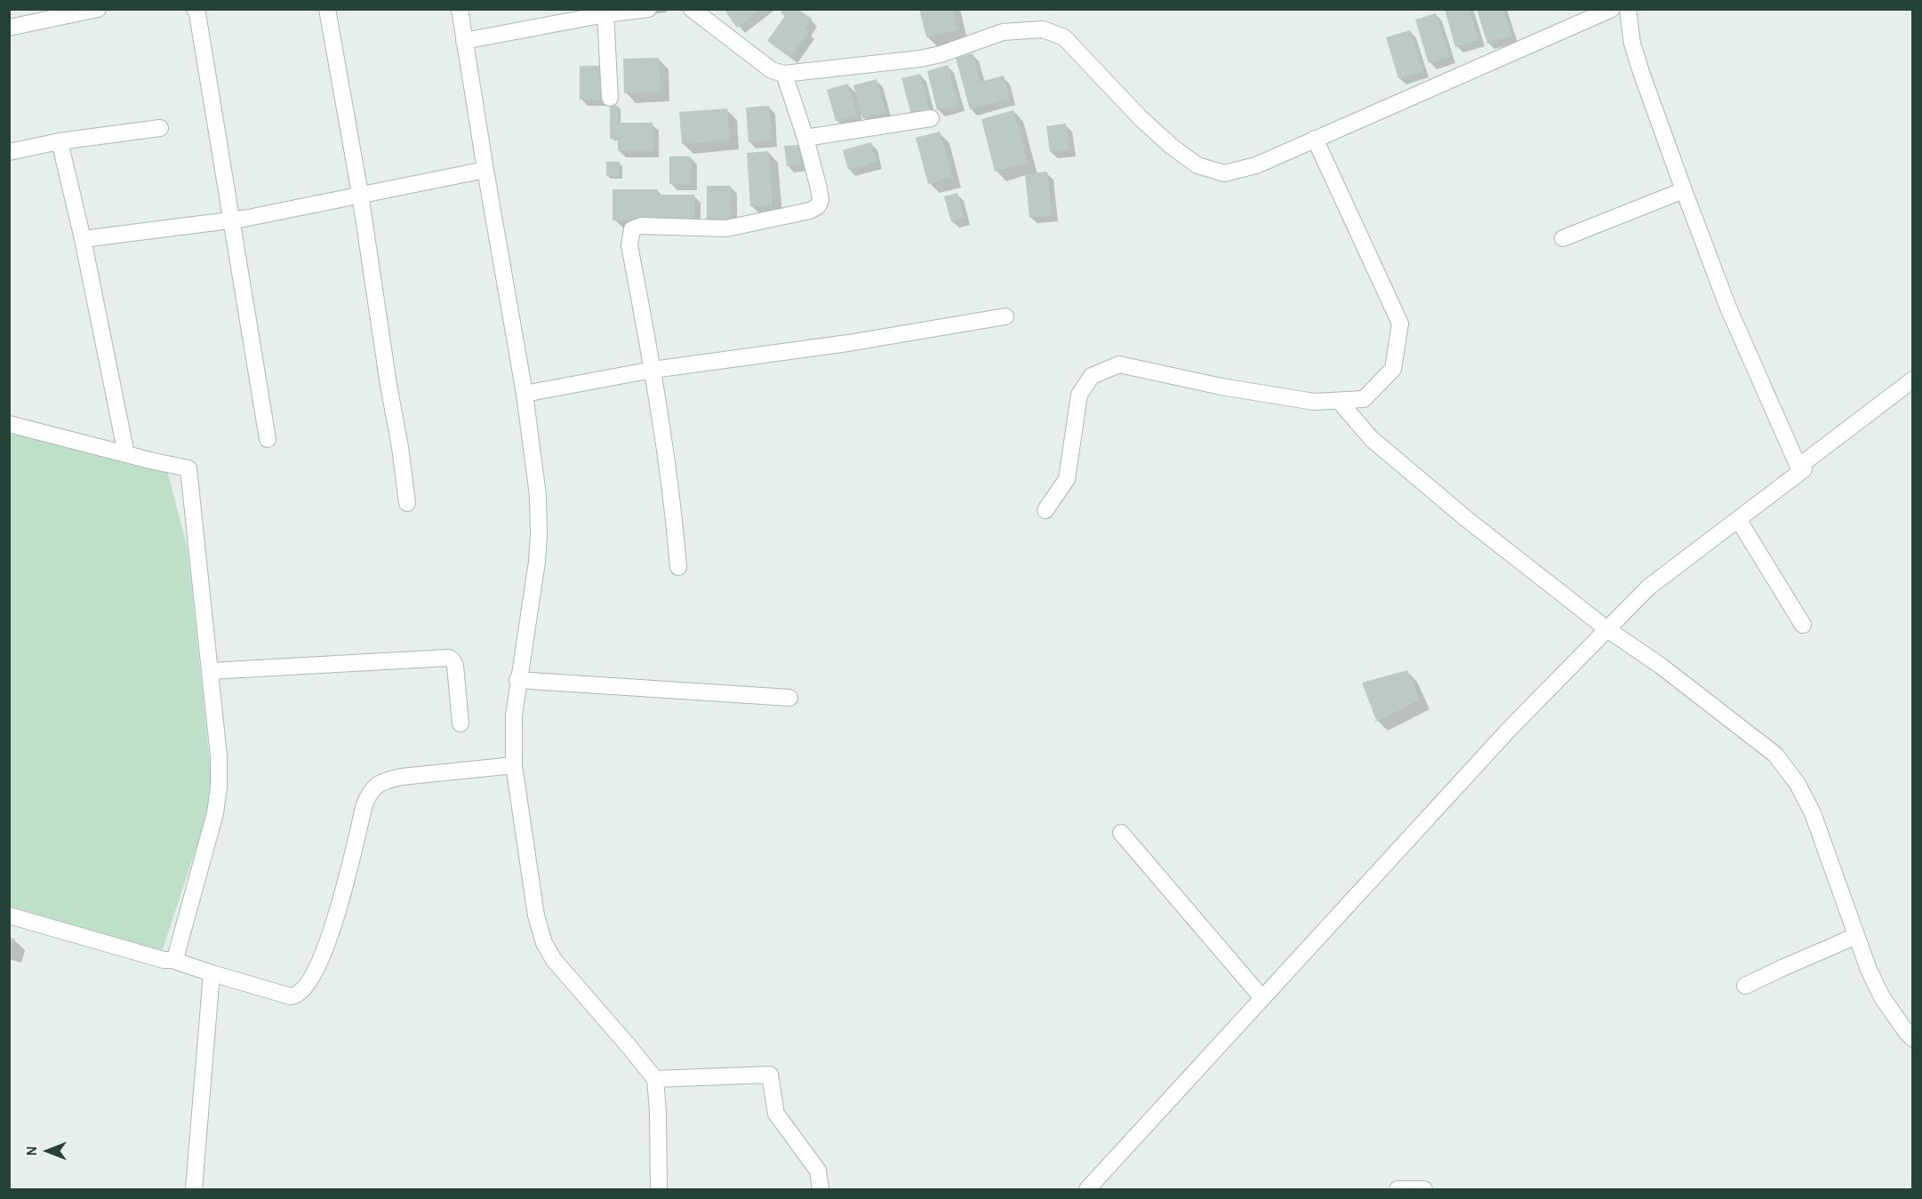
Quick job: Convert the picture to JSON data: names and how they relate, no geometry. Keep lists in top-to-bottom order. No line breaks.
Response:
{"north":"left"}
